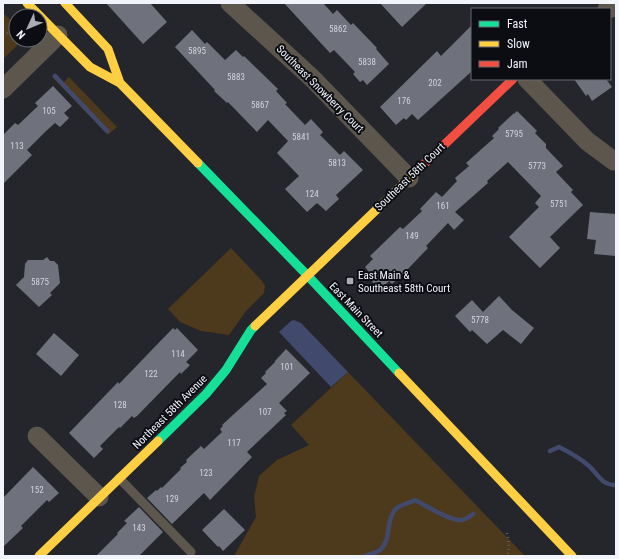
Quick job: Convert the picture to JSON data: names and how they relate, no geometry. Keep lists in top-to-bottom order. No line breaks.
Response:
{"streets":{"main road":["Southeast 58th Court","East Main Street","Northeast 58th Avenue"],"street":["Southeast Snowberry Court"]},"crossings":[["Southeast Snowberry Court","Southeast 58th Court"],["Southeast 58th Court","East Main Street"],["Southeast 58th Court","Northeast 58th Avenue"],["East Main Street","Northeast 58th Avenue"]],"places":{"transit":["East Main & Southeast 58th Court"]},"house_numbers":["5862","5895","5838","5883","202","176","5867","105","5795","5841","113","5813","5773","124","5751","161","149","5875","5778","114","101","122","128","107","117","123","152","129","143"],"legend":["Fast","Slow","Jam"],"north":"bottom left"}
